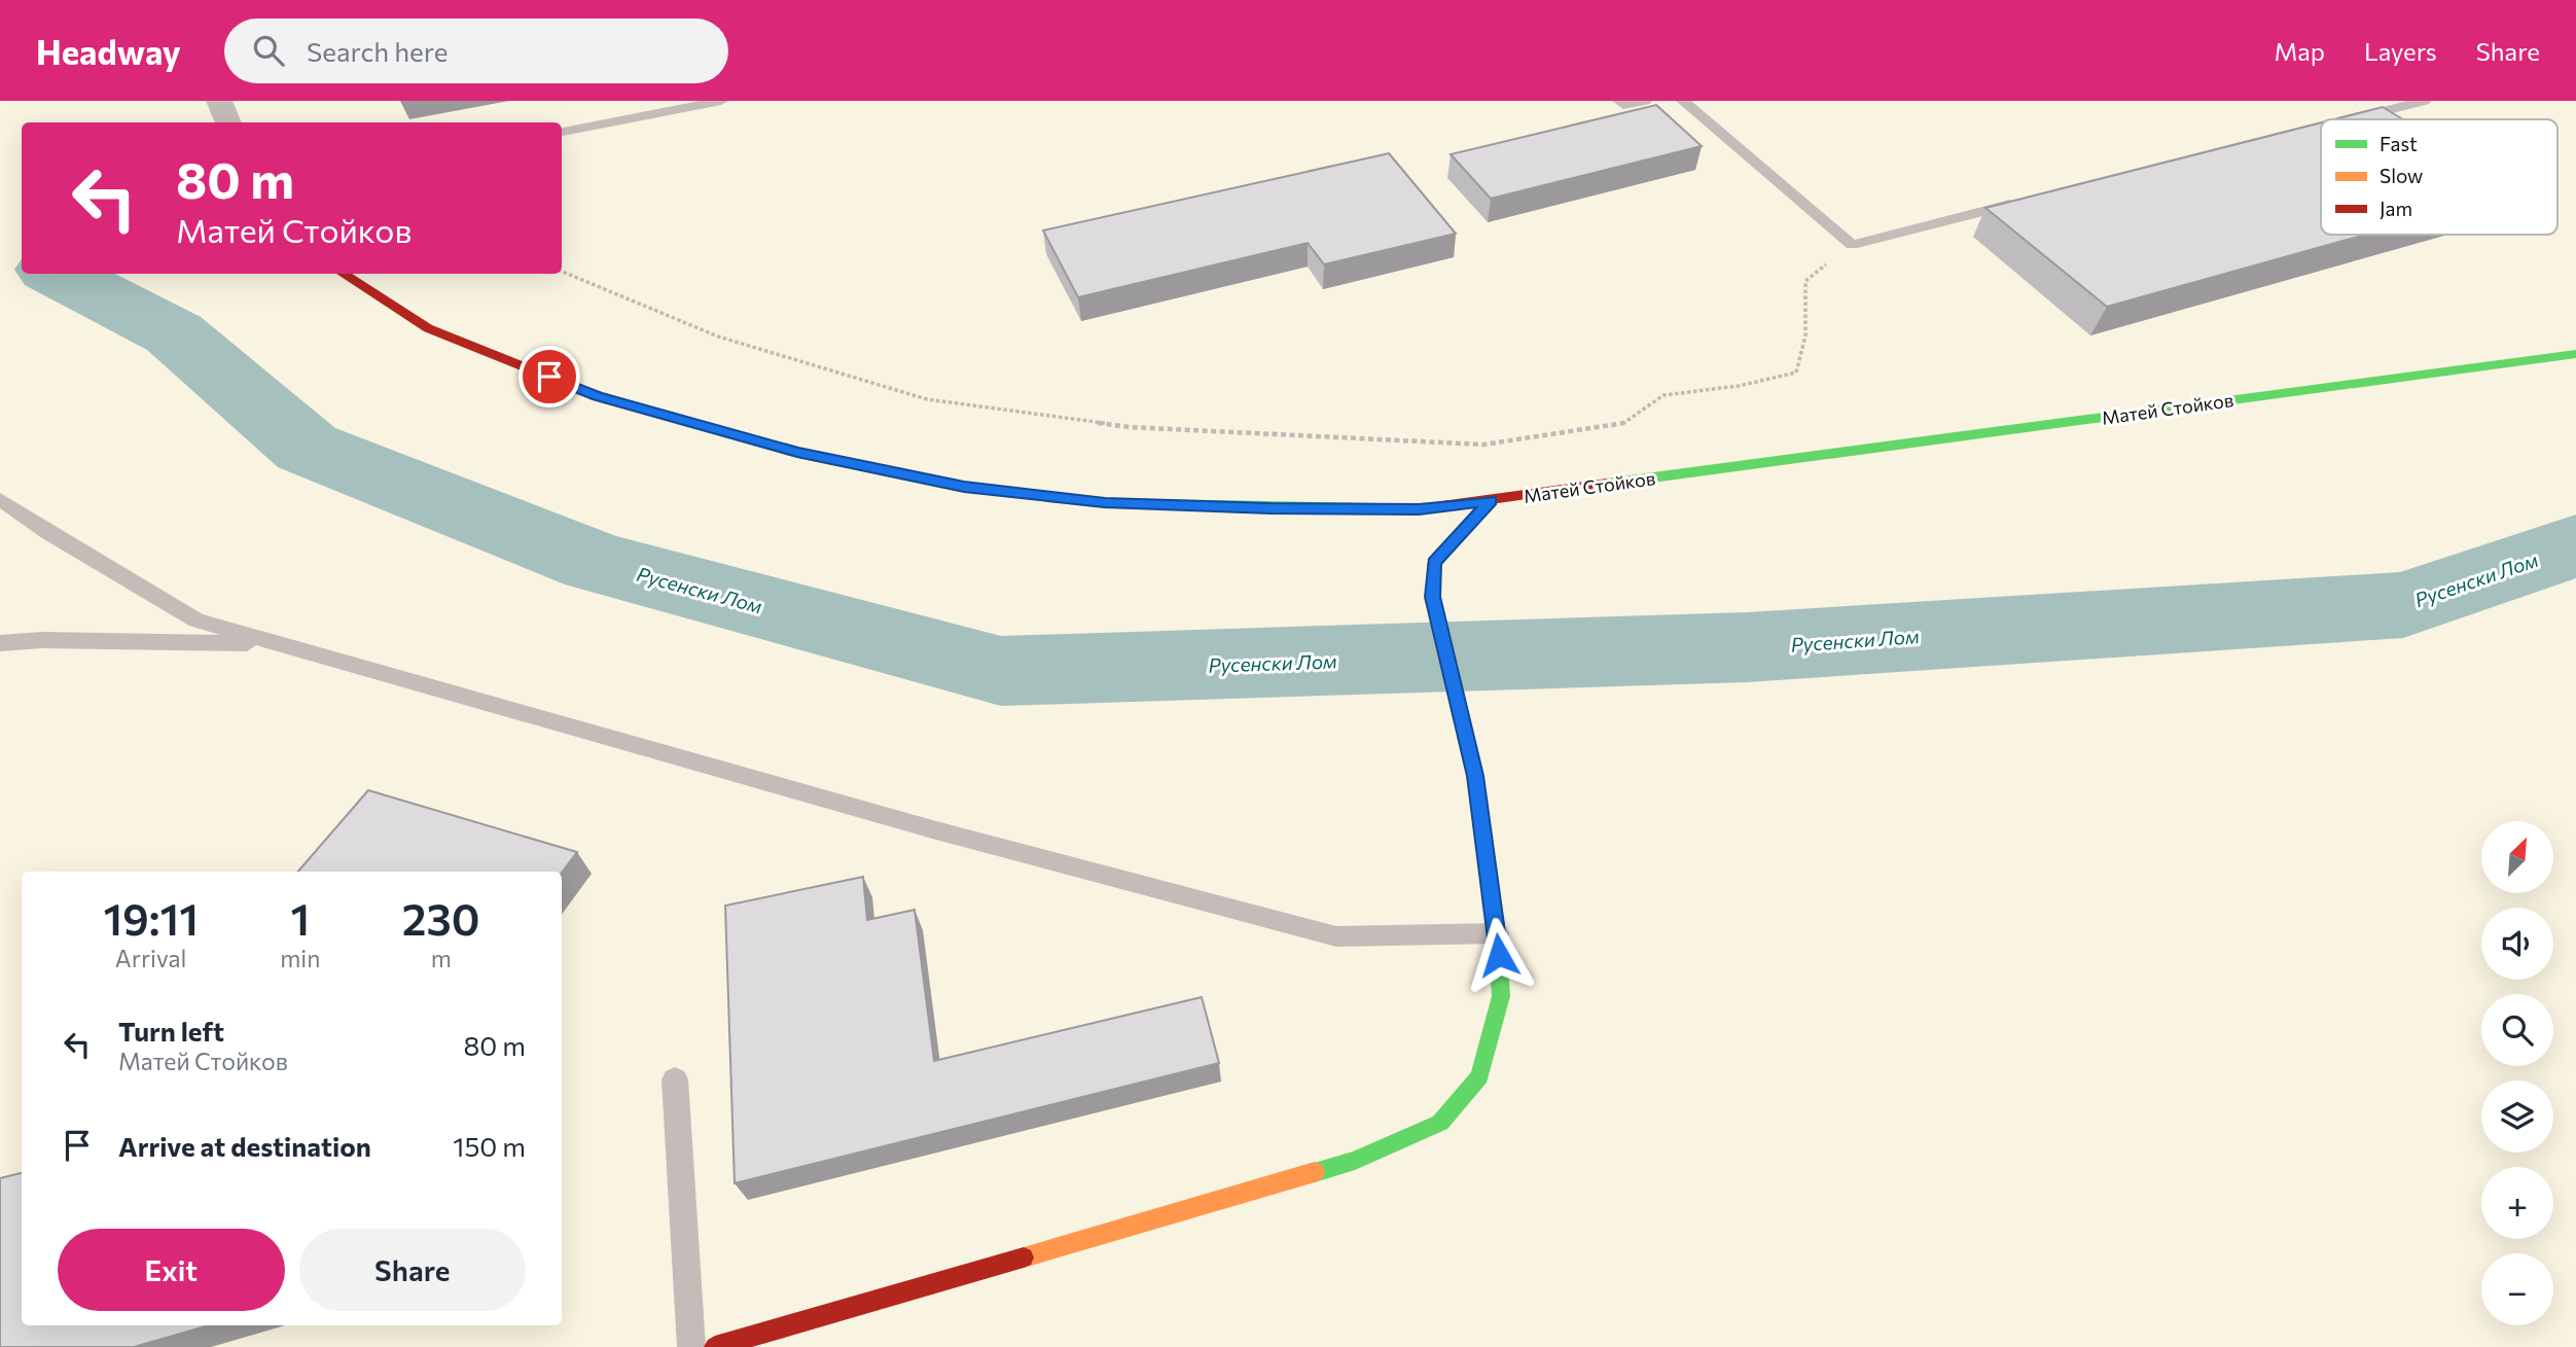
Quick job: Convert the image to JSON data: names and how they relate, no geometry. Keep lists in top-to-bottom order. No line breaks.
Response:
{"streets":{"street":["Матей Стойков"]},"water":["Русенски Лом"],"legend":["Fast","Slow","Jam"],"north":"top right","page":{"header":"Headway","search":"Search here","nav":["Map","Layers","Share"],"turn":["80 m","Матей Стойков"],"map_buttons":["+","−"],"eta":["19:11","Arrival","1","min","230","m"],"list":[{"name":"Turn left","note":"Матей Стойков","value":"80 m"},{"name":"Arrive at destination","value":"150 m"}],"buttons":["Exit","Share"]}}
